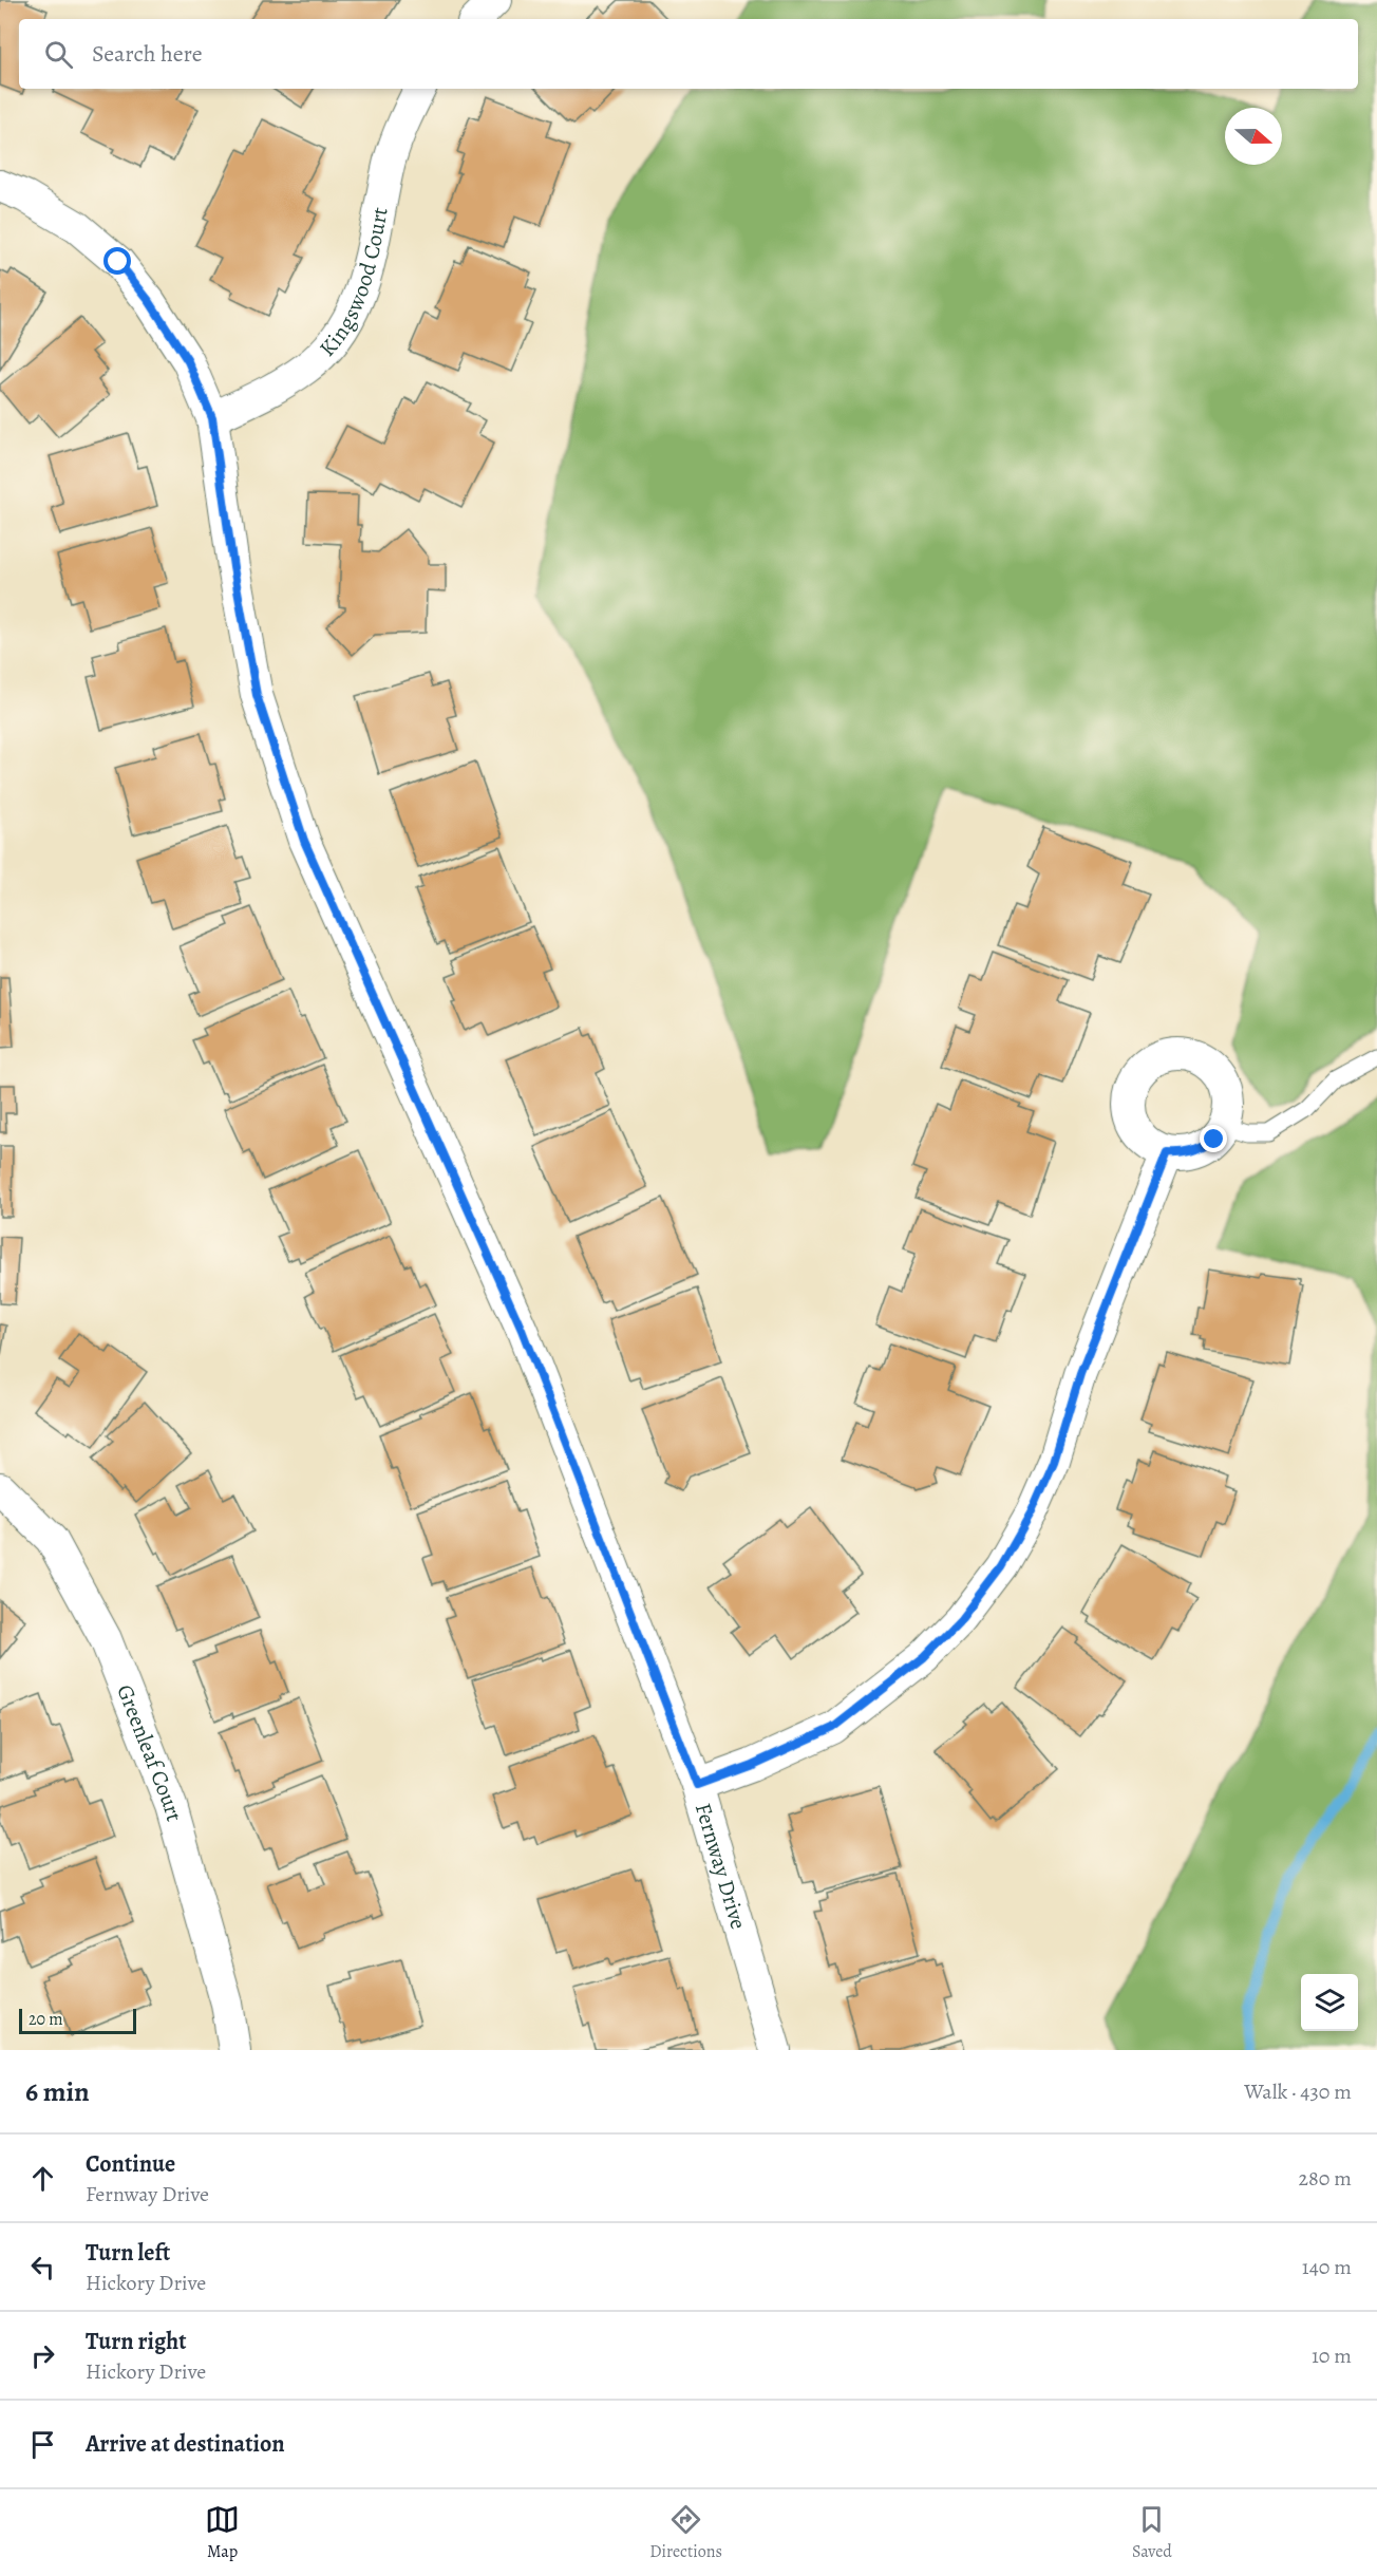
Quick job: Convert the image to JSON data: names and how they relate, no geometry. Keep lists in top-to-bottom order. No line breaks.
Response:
{"streets":{"street":["Kingswood Court","Greenleaf Court","Fernway Drive"]},"crossings":[["Kingswood Court","Fernway Drive"]],"scale_bar":"20 m","north":"right","page":{"search":"Search here","scale":"20 m","heading":["6 min","Walk · 430 m"],"list":[["Continue","Fernway Drive","280 m"],["Turn left","Hickory Drive","140 m"],["Turn right","Hickory Drive","10 m"],"Arrive at destination"],"nav":["Map","Directions","Saved"]}}
